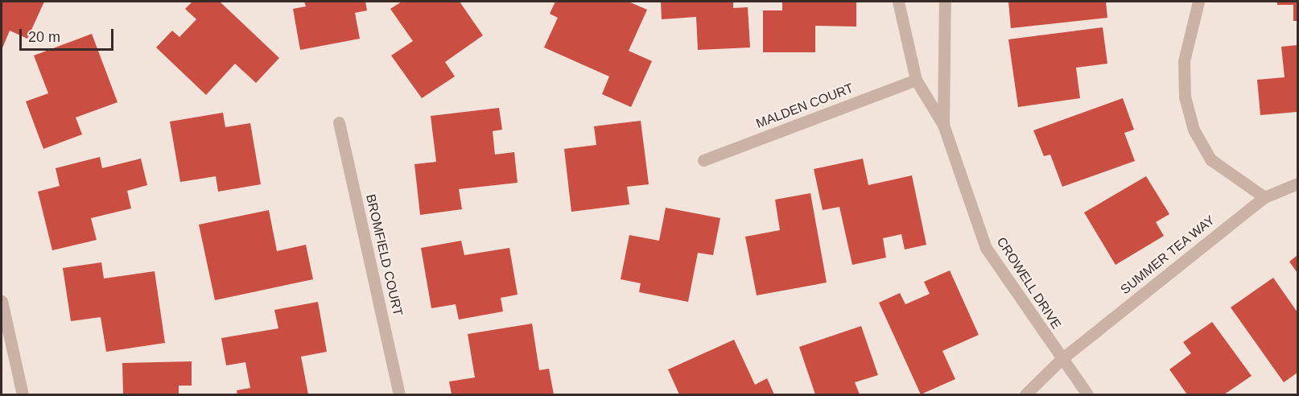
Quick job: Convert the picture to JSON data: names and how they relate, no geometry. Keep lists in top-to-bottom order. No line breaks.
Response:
{"streets":{"street":["MALDEN COURT","BROMFIELD COURT","SUMMER TEA WAY","CROWELL DRIVE"]},"crossings":[["MALDEN COURT","CROWELL DRIVE"],["SUMMER TEA WAY","CROWELL DRIVE"]],"scale_bar":"20 m"}
